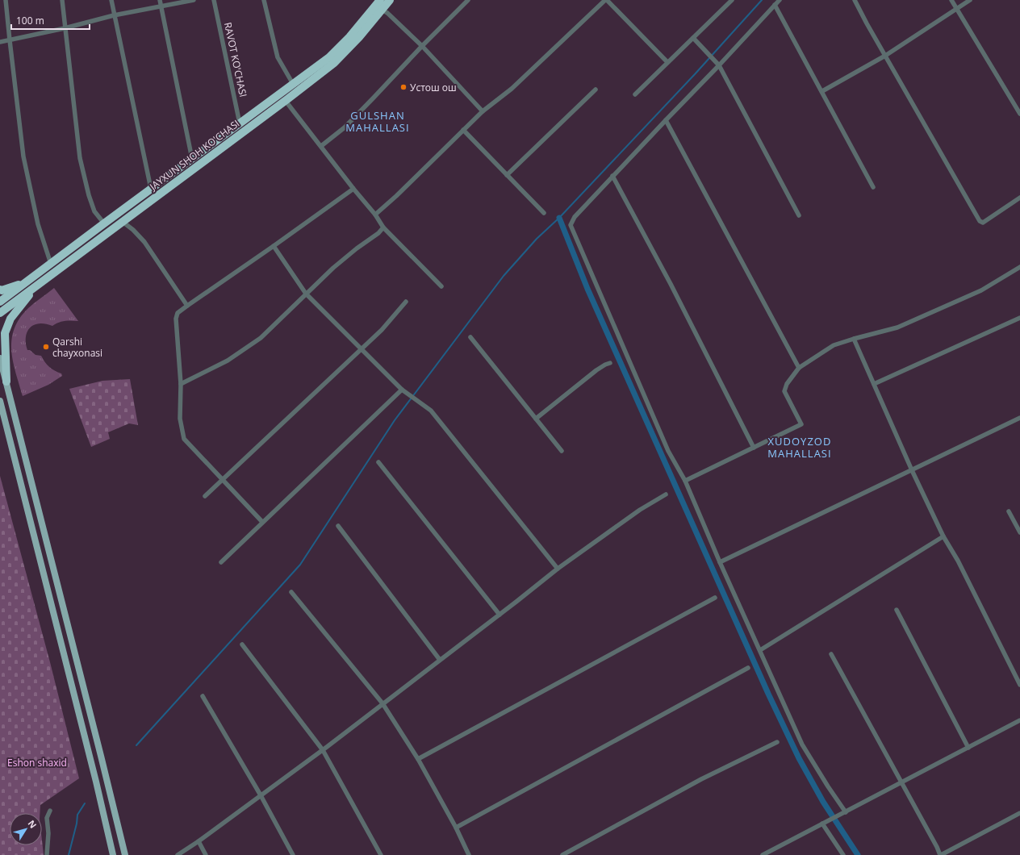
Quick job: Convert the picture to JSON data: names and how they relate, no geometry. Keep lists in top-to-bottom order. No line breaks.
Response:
{"streets":{"highway":["JAYXUN SHOH KO'CHASI"],"street":["RAVOT KO'CHASI"]},"crossings":[["RAVOT KO'CHASI","JAYXUN SHOH KO'CHASI"]],"districts":["GULSHAN MAHALLASI","XUDOYZOD MAHALLASI"],"parks":["Eshon shaxid"],"places":["Устош ош","Qarshi chayxonasi"],"scale_bar":"100 m","north":"top right"}
